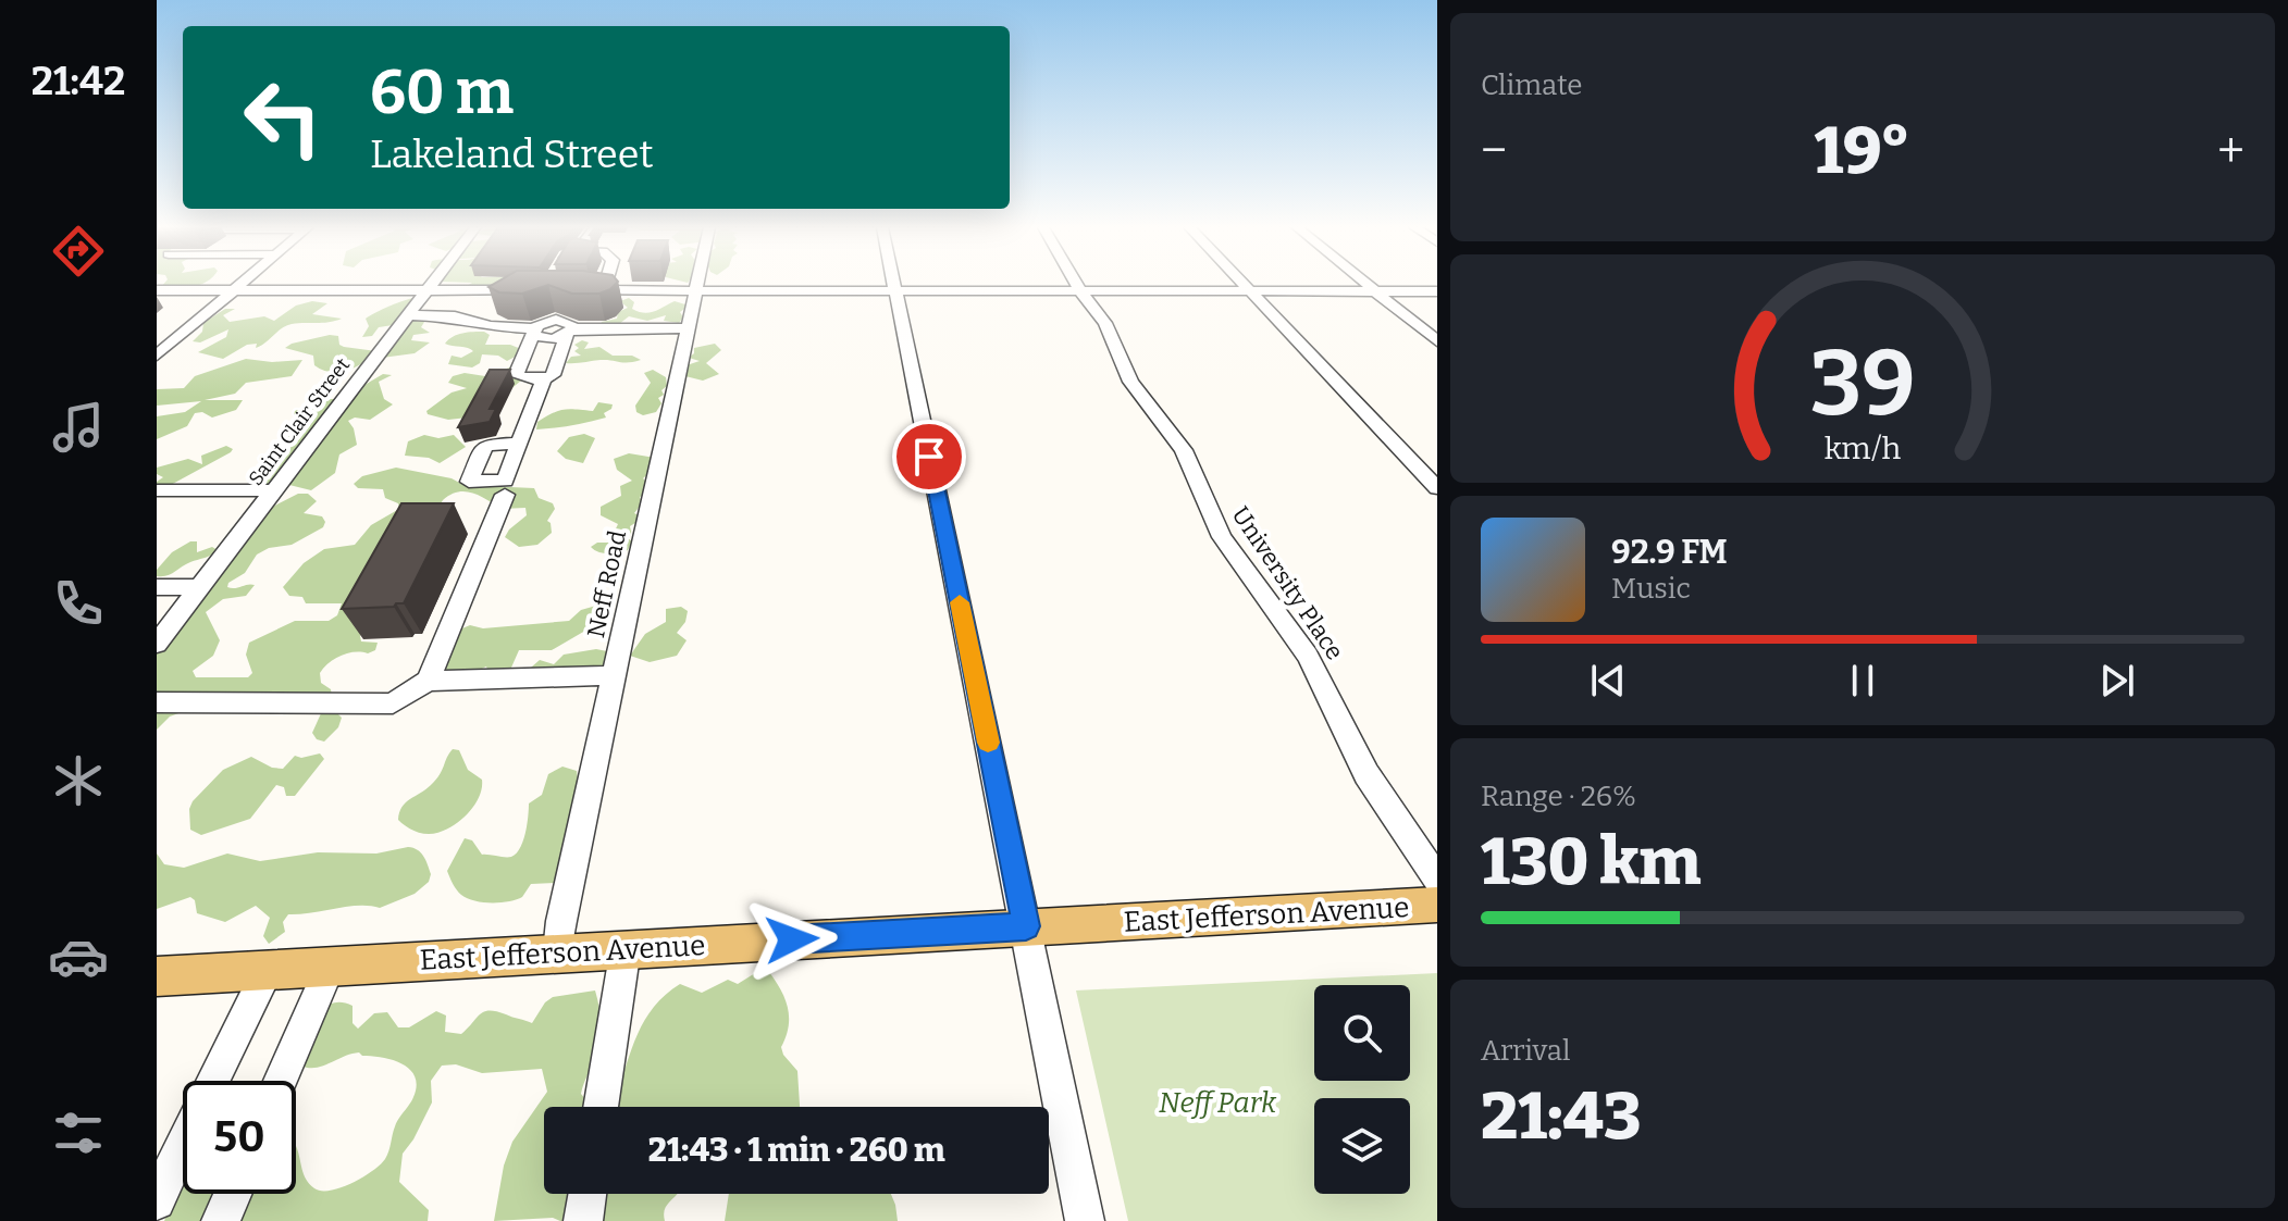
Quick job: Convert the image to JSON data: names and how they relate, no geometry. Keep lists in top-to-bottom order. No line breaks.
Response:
{"streets":{"main road":["East Jefferson Avenue"],"street":["Saint Clair Street","University Place","Neff Road"]},"crossings":[["Neff Road","East Jefferson Avenue"]],"parks":["Neff Park"],"page":{"tabs":"21:42","tile":["Climate",["Range · 26%","130 km"],["Arrival","21:43"]],"turn":["60 m","Lakeland Street"],"heat":["−","19°","+"],"song":["92.9 FM","Music"],"limit":"50","trip":"21:43 · 1 min · 260 m","gauge":["39","km/h"]}}
